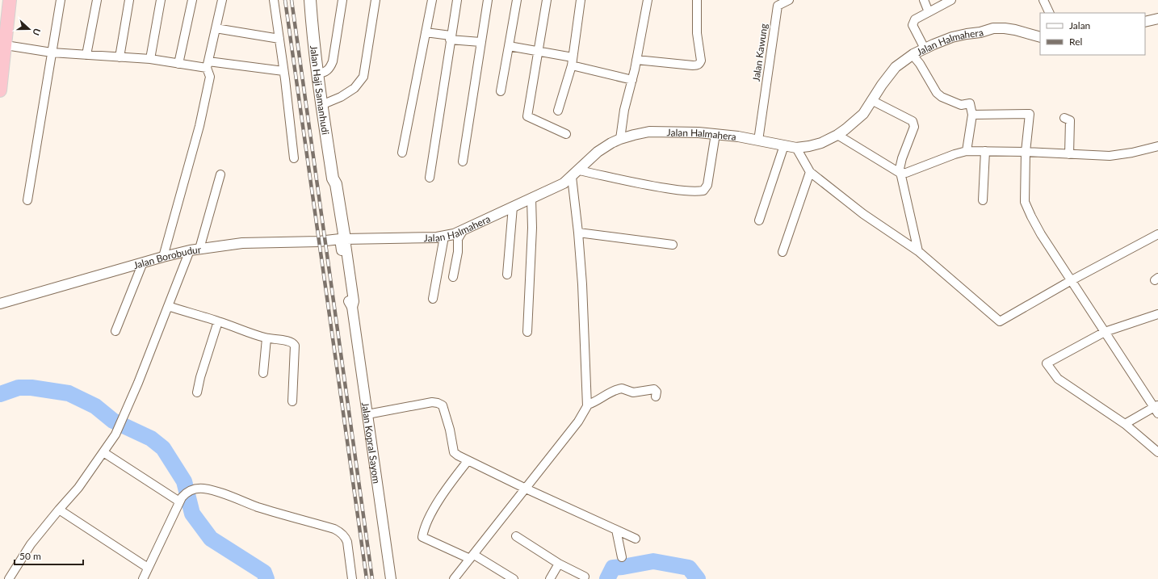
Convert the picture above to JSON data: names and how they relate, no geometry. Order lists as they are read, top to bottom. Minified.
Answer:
{"streets":{"main road":["Jalan Haji Samanhudi"],"street":["Jalan Halmahera","Jalan Kawung","Jalan Borobudur","Jalan Kopral Sayom"]},"crossings":[["Jalan Halmahera","Jalan Kawung"],["Jalan Halmahera","Jalan Haji Samanhudi"],["Jalan Halmahera","Jalan Borobudur"],["Jalan Halmahera","Jalan Kopral Sayom"],["Jalan Haji Samanhudi","Jalan Borobudur"],["Jalan Haji Samanhudi","Jalan Kopral Sayom"],["Jalan Borobudur","Jalan Kopral Sayom"]],"legend":["Jalan","Rel"],"scale_bar":"50 m","north":"right"}
